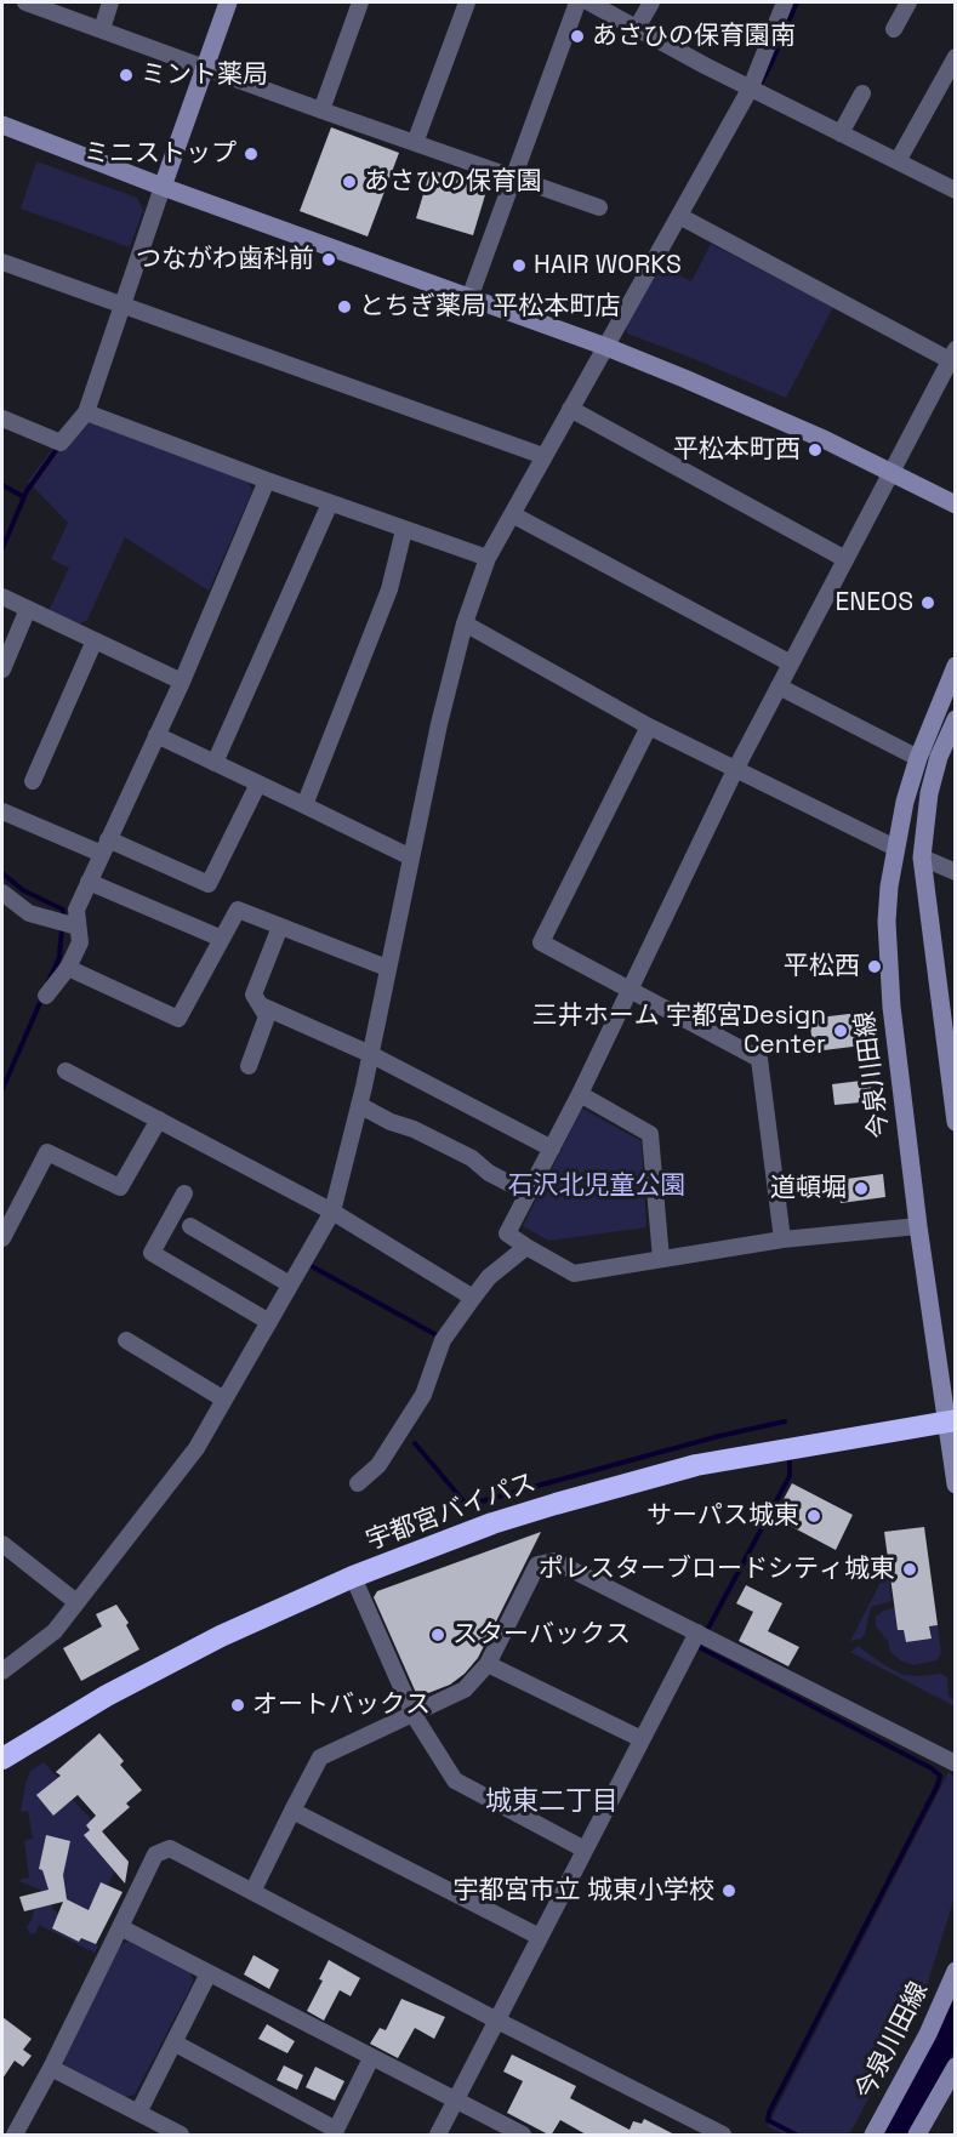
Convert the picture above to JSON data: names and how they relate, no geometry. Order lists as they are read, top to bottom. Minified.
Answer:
{"streets":{"highway":["宇都宮バイパス"],"street":["今泉川田線"]},"crossings":[["今泉川田線","宇都宮バイパス"]],"districts":["城東二丁目"],"parks":["石沢北児童公園"],"places":["あさひの保育園南","ミント薬局","ミニストップ","あさひの保育園","つながわ歯科前","HAIR WORKS","とちぎ薬局 平松本町店","平松本町西","ENEOS","平松西","三井ホーム 宇都宮Design Center","道頓堀","サーパス城東","ポレスターブロードシティ城東","スターバックス","オートバックス","宇都宮市立 城東小学校"]}
